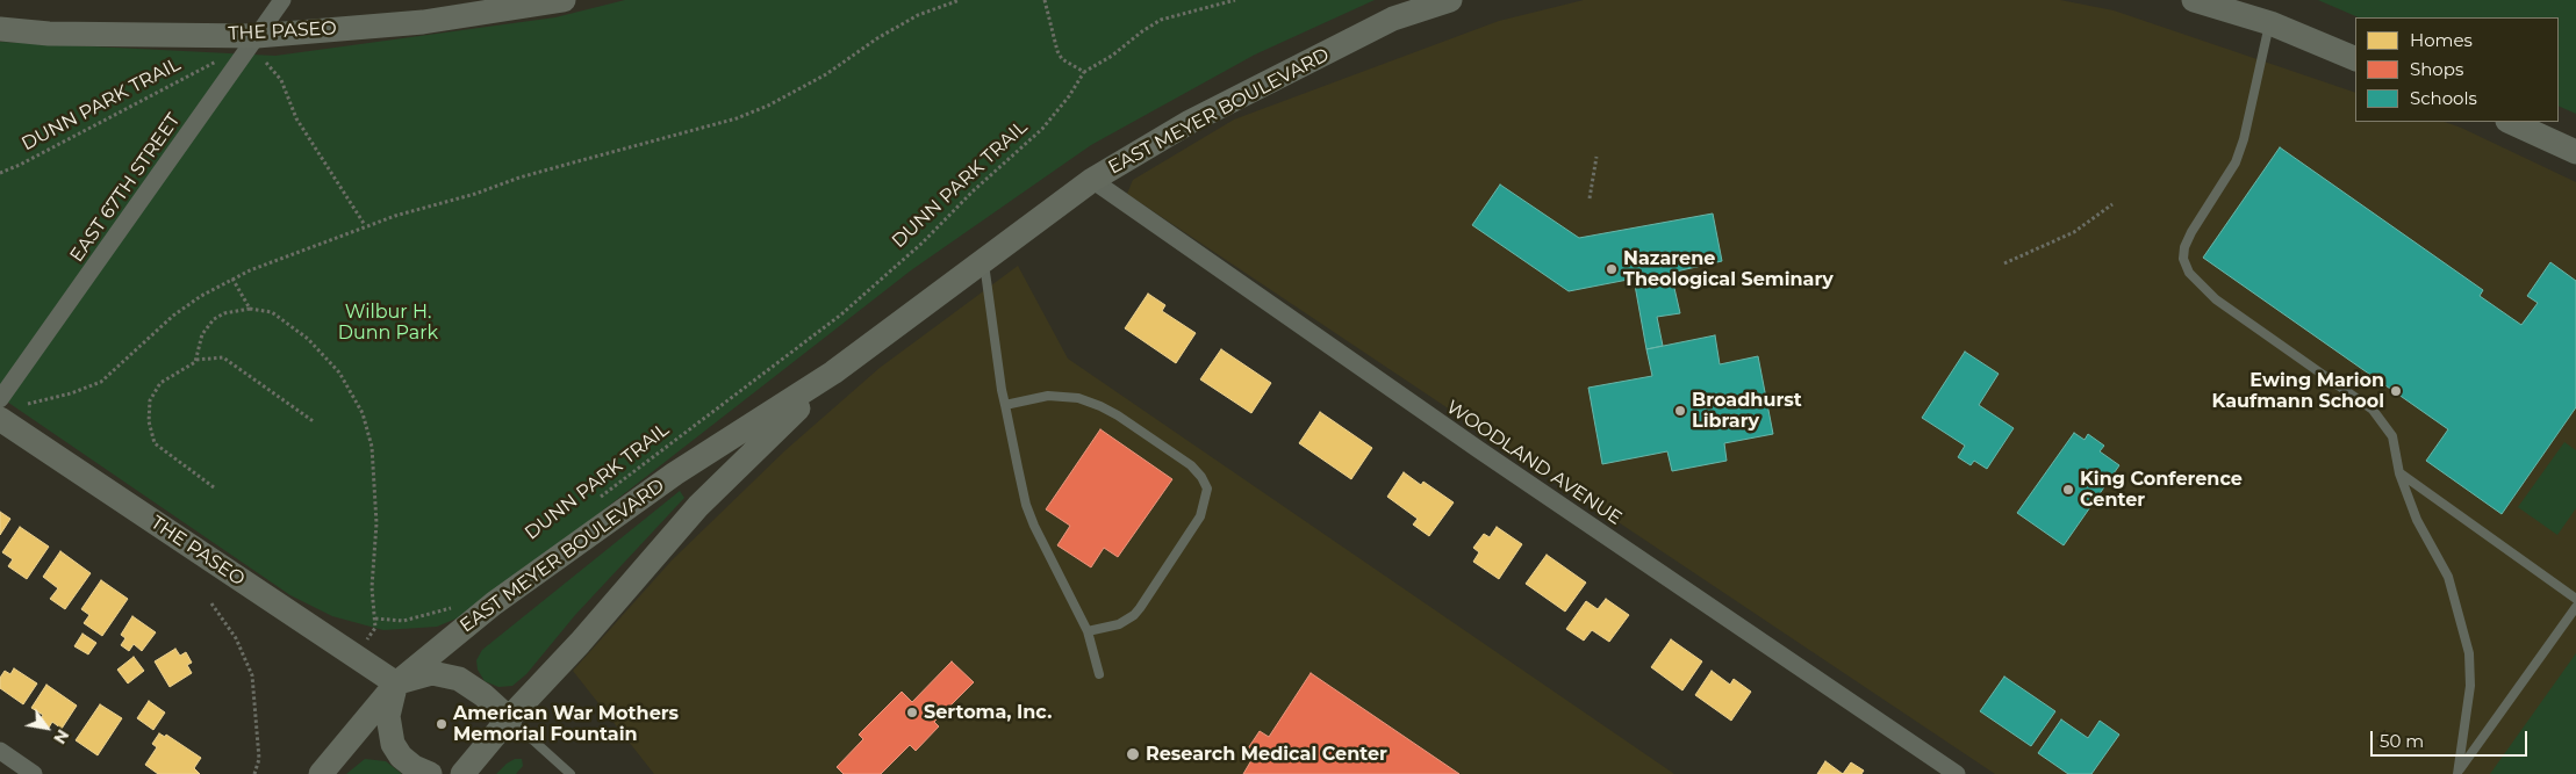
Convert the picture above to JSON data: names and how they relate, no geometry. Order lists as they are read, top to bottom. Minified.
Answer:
{"streets":{"main road":["THE PASEO","EAST MEYER BOULEVARD"],"street":["EAST 67TH STREET","WOODLAND AVENUE"],"path":["DUNN PARK TRAIL"]},"crossings":[["THE PASEO","EAST MEYER BOULEVARD"],["THE PASEO","EAST 67TH STREET"],["EAST MEYER BOULEVARD","WOODLAND AVENUE"]],"parks":["Wilbur H. Dunn Park"],"places":["Nazarene Theological Seminary","Ewing Marion Kaufmann School","Broadhurst Library","King Conference Center","Sertoma, Inc.","American War Mothers Memorial Fountain","Research Medical Center"],"legend":["Homes","Shops","Schools"],"scale_bar":"50 m","north":"bottom right"}
